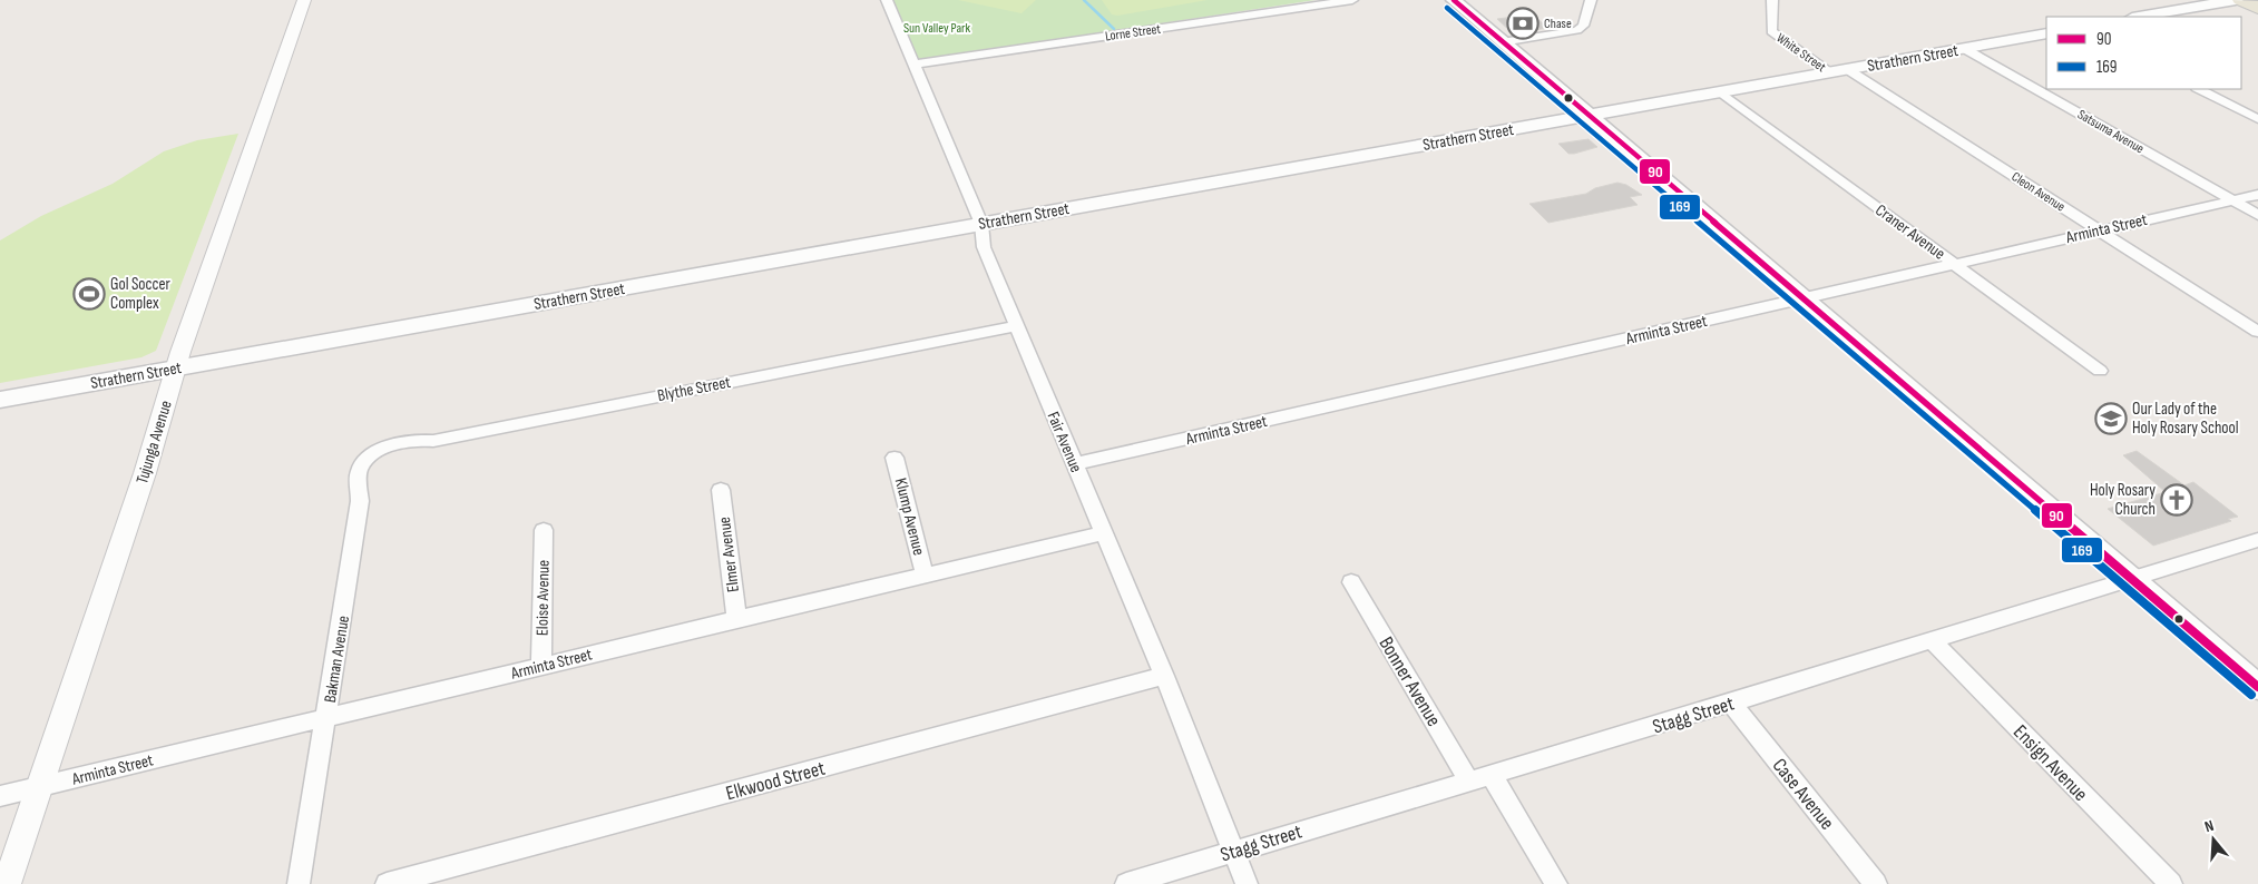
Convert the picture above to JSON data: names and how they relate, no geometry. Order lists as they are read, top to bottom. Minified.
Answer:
{"streets":{"main road":["Strathern Street"],"street":["Lorne Street","White Street","Satsuma Avenue","Cleon Avenue","Arminta Street","Craner Avenue","Blythe Street","Tujunga Avenue","Fair Avenue","Klump Avenue","Elmer Avenue","Eloise Avenue","Bakman Avenue","Bonner Avenue","Stagg Street","Ensign Avenue","Elkwood Street","Case Avenue"]},"crossings":[["Lorne Street","Fair Avenue"],["White Street","Strathern Street"],["Strathern Street","Satsuma Avenue"],["Strathern Street","Cleon Avenue"],["Strathern Street","Craner Avenue"],["Strathern Street","Tujunga Avenue"],["Strathern Street","Fair Avenue"],["Satsuma Avenue","Arminta Street"],["Cleon Avenue","Arminta Street"],["Arminta Street","Craner Avenue"],["Arminta Street","Tujunga Avenue"],["Arminta Street","Fair Avenue"],["Arminta Street","Klump Avenue"],["Arminta Street","Elmer Avenue"],["Arminta Street","Eloise Avenue"],["Arminta Street","Bakman Avenue"],["Blythe Street","Fair Avenue"],["Blythe Street","Bakman Avenue"],["Fair Avenue","Stagg Street"],["Fair Avenue","Elkwood Street"],["Bonner Avenue","Stagg Street"],["Stagg Street","Ensign Avenue"],["Stagg Street","Case Avenue"]],"parks":["Sun Valley Park"],"places":{"bank":["Chase"],"sports":["Gol Soccer Complex"],"school or university":["Our Lady of the Holy Rosary School"],"church":["Holy Rosary Church"]},"lines":["transit line 90","transit line 169"],"legend":["90","169"],"north":"top"}
